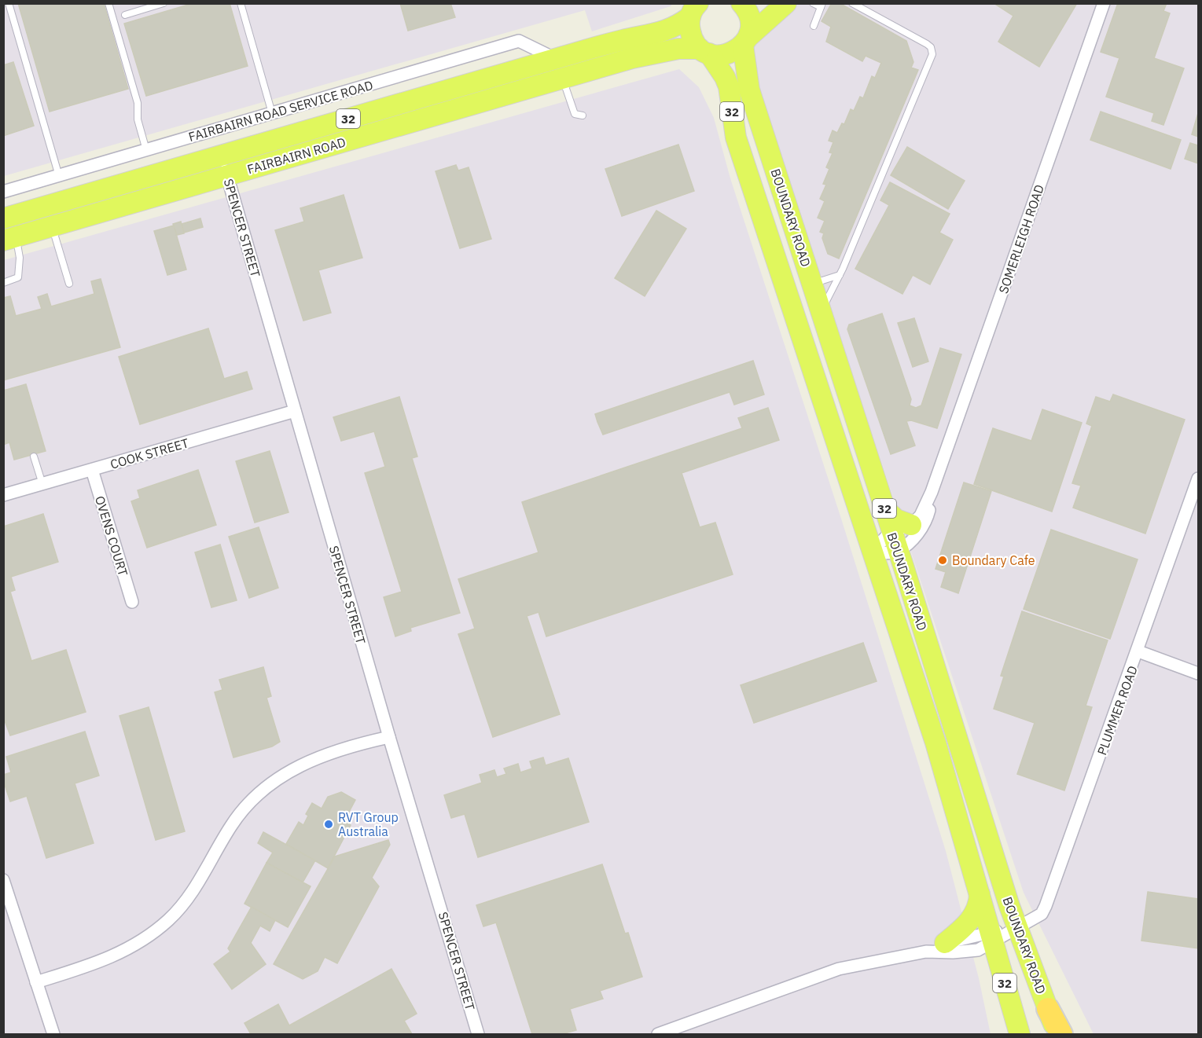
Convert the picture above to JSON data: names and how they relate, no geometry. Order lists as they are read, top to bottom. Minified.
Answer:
{"streets":{"main road":["32","FAIRBAIRN ROAD","BOUNDARY ROAD"],"street":["FAIRBAIRN ROAD SERVICE ROAD","SPENCER STREET","SOMERLEIGH ROAD","COOK STREET","OVENS COURT","PLUMMER ROAD"]},"crossings":[["FAIRBAIRN ROAD SERVICE ROAD","FAIRBAIRN ROAD"],["32","FAIRBAIRN ROAD"],["32","BOUNDARY ROAD"],["FAIRBAIRN ROAD","BOUNDARY ROAD"],["FAIRBAIRN ROAD","SPENCER STREET"],["BOUNDARY ROAD","SOMERLEIGH ROAD"],["BOUNDARY ROAD","PLUMMER ROAD"],["SPENCER STREET","COOK STREET"],["COOK STREET","OVENS COURT"]],"places":["Boundary Cafe","RVT Group Australia"]}
